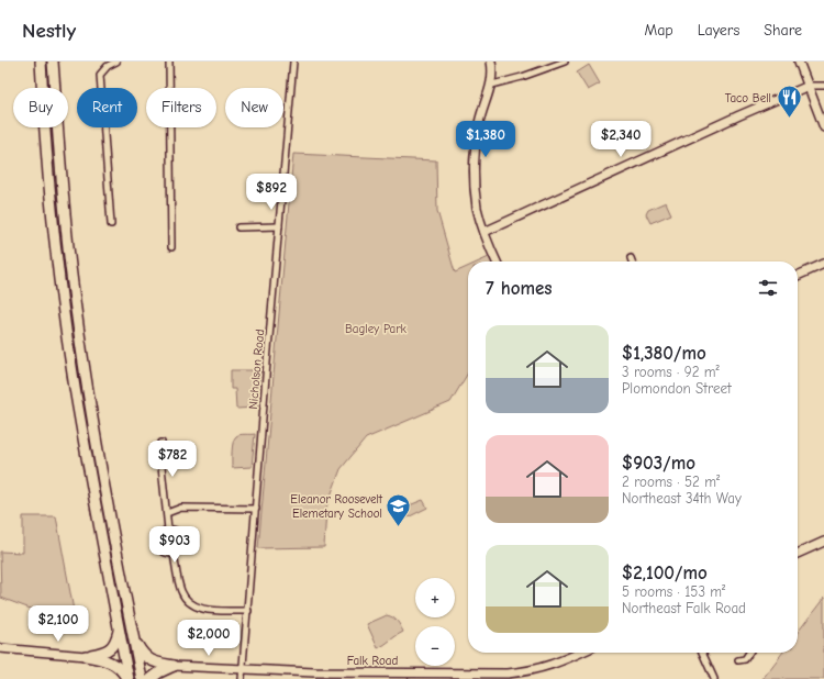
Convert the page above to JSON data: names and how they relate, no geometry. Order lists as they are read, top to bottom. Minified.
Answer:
{"streets":{"street":["Nicholson Road","Falk Road"]},"crossings":[["Nicholson Road","Falk Road"]],"parks":["Bagley Park"],"places":{"restaurant":["Taco Bell"],"school or university":["Eleanor Roosevelt Elemetary School"]},"page":{"header":"Nestly","nav":["Map","Layers","Share"],"chip":["Buy","Rent","Filters","New"],"price":["$1,380","$2,340","$892","$782","$903","$2,100","$2,000"],"heading":"7 homes","list":[{"name":"$1,380/mo","note":"3 rooms · 92 m² · Plomondon Street"},{"name":"$903/mo","note":"2 rooms · 52 m² · Northeast 34th Way"},{"name":"$2,100/mo","note":"5 rooms · 153 m² · Northeast Falk Road"}],"map_buttons":["+","−"]}}
